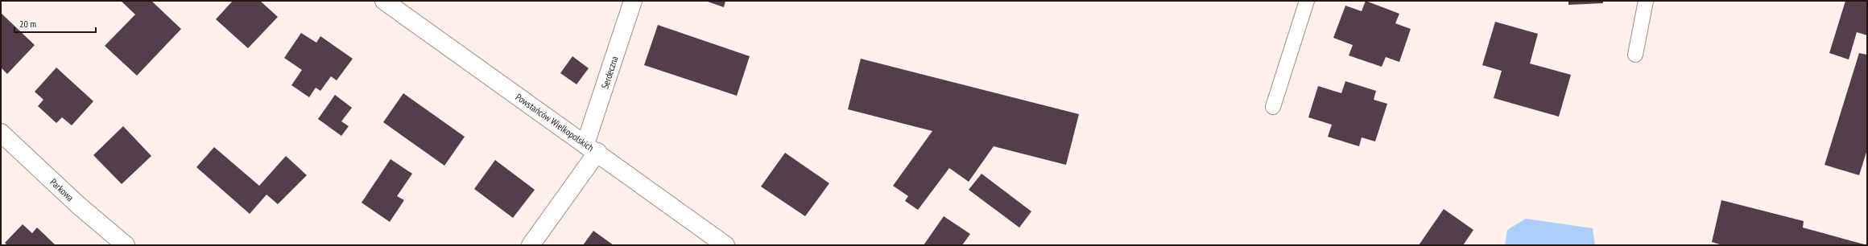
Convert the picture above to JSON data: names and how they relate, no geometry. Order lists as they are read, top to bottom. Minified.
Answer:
{"streets":{"street":["Serdeczna","Powstańców Wielkopolskich","Parkowa"]},"crossings":[["Serdeczna","Powstańców Wielkopolskich"]],"scale_bar":"20 m"}
